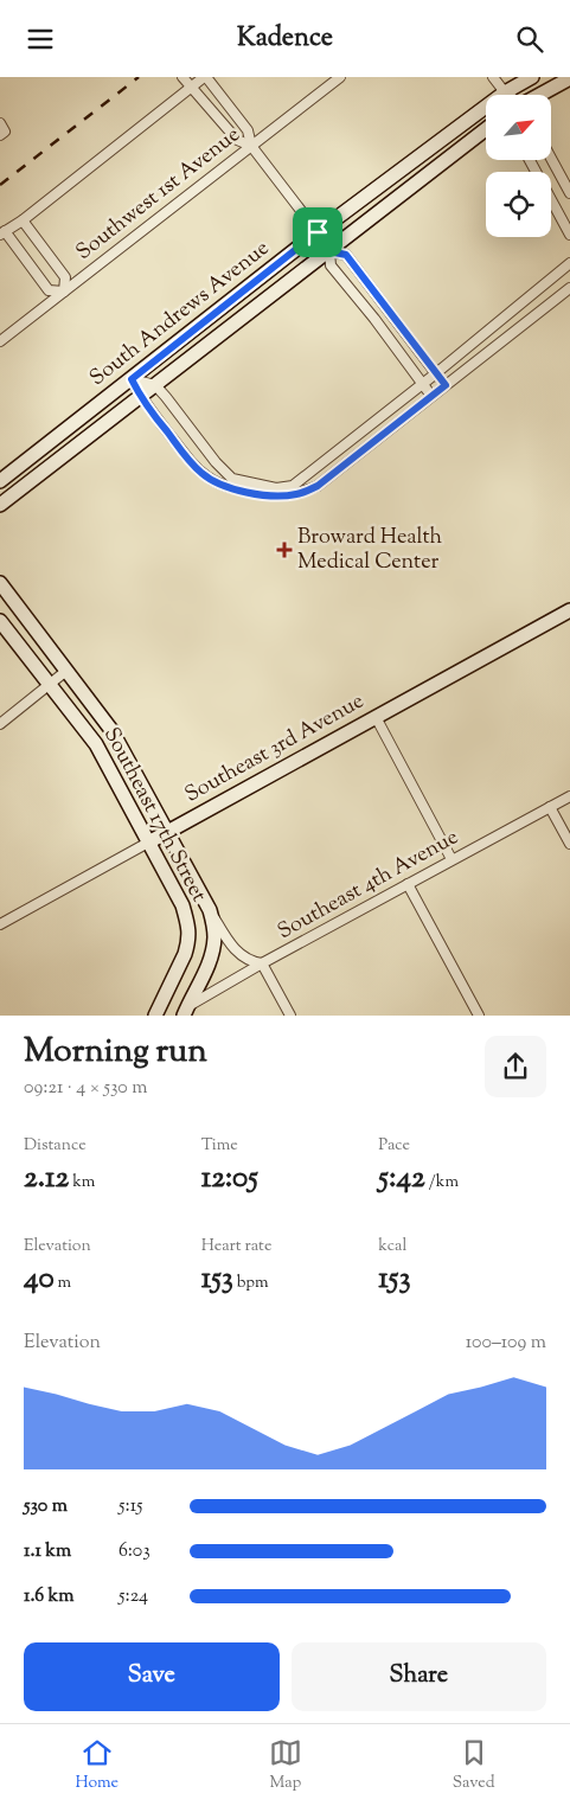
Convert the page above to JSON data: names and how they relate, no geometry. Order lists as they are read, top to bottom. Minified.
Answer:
{"streets":{"main road":["South Andrews Avenue","Southeast 3rd Avenue","Southeast 17th Street"],"street":["Southwest 1st Avenue","Southeast 4th Avenue"]},"crossings":[["Southeast 3rd Avenue","Southeast 17th Street"],["Southeast 17th Street","Southeast 4th Avenue"]],"places":{"health":["Broward Health Medical Center"]},"north":"top right","page":{"header":"Kadence","heading":["Morning run","09:21 · 4 × 530 m"],"stats":[["Distance","2.12 km"],["Time","12:05"],["Pace","5:42 /km"],["Elevation","40 m"],["Heart rate","153 bpm"],["kcal","153"]],"chart":["Elevation","100–109 m"],"list":[{"name":"530 m","note":"5:15"},{"name":"1.1 km","note":"6:03"},{"name":"1.6 km","note":"5:24"}],"buttons":["Save","Share"],"tabs":["Home","Map","Saved"]}}
